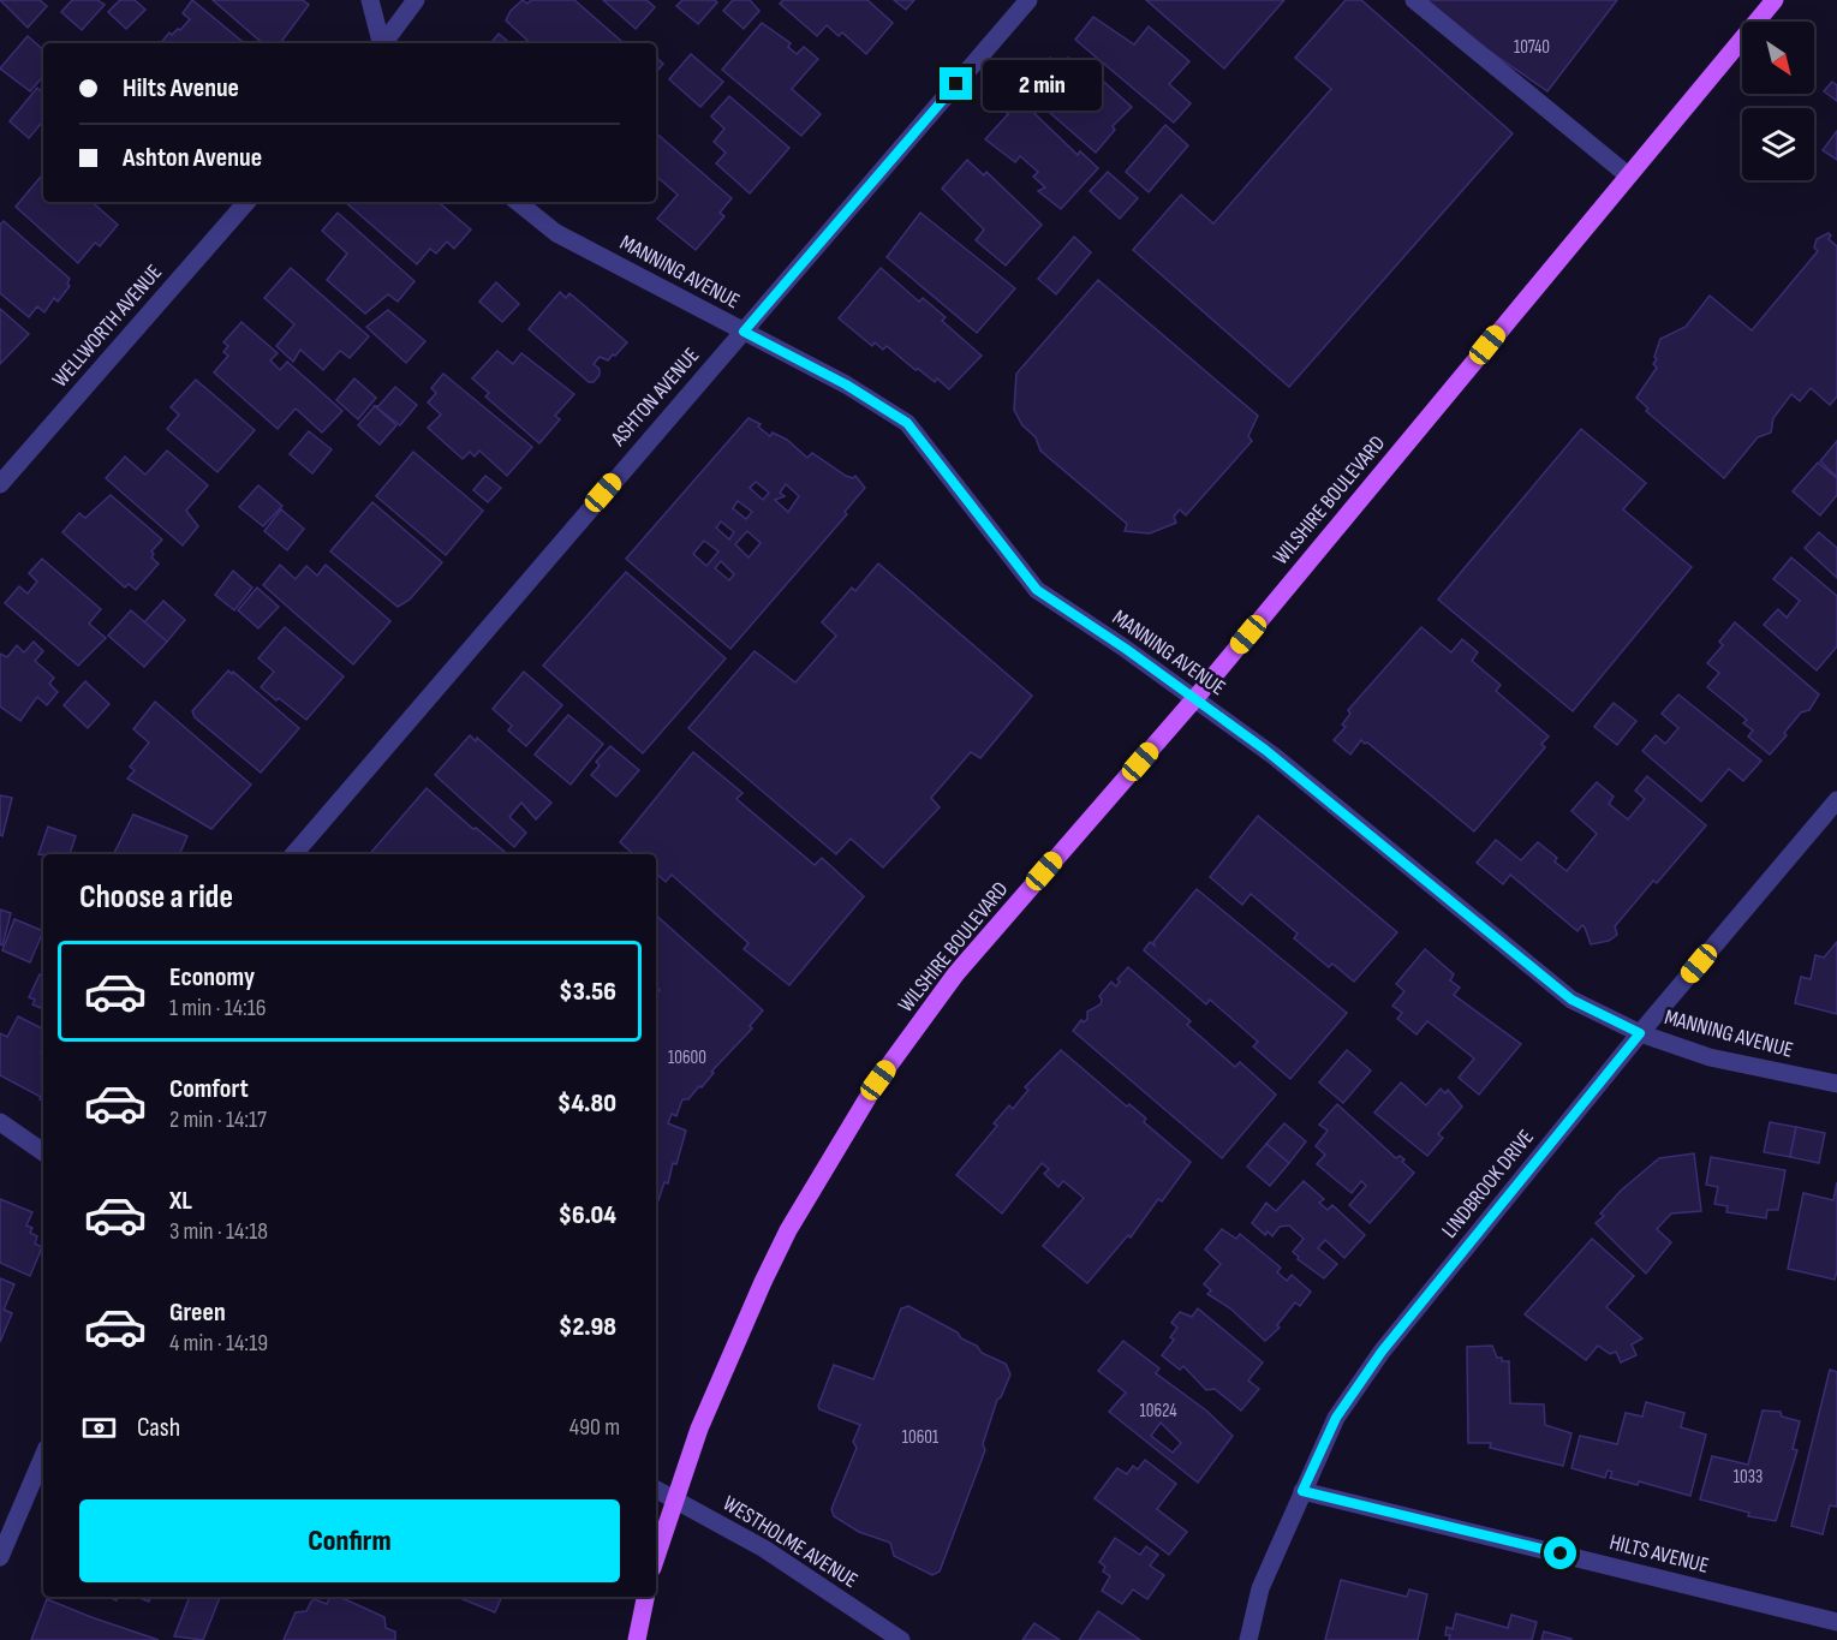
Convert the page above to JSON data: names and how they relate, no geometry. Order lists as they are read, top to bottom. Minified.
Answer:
{"streets":{"main road":["WILSHIRE BOULEVARD"],"street":["MANNING AVENUE","WELLWORTH AVENUE","ASHTON AVENUE","LINDBROOK DRIVE","WESTHOLME AVENUE","HILTS AVENUE"]},"crossings":[["MANNING AVENUE","ASHTON AVENUE"],["MANNING AVENUE","WILSHIRE BOULEVARD"],["MANNING AVENUE","LINDBROOK DRIVE"],["WILSHIRE BOULEVARD","WESTHOLME AVENUE"],["LINDBROOK DRIVE","HILTS AVENUE"]],"house_numbers":["10740","10600","10624","10601","1033"],"north":"bottom right","page":{"banner":["Hilts Avenue","Ashton Avenue"],"bubble":"2 min","heading":"Choose a ride","list":[{"name":"Economy","note":"1 min · 14:16","value":"$3.56"},{"name":"Comfort","note":"2 min · 14:17","value":"$4.80"},{"name":"XL","note":"3 min · 14:18","value":"$6.04"},{"name":"Green","note":"4 min · 14:19","value":"$2.98"}],"pay":["Cash","490 m"],"buttons":"Confirm"}}
